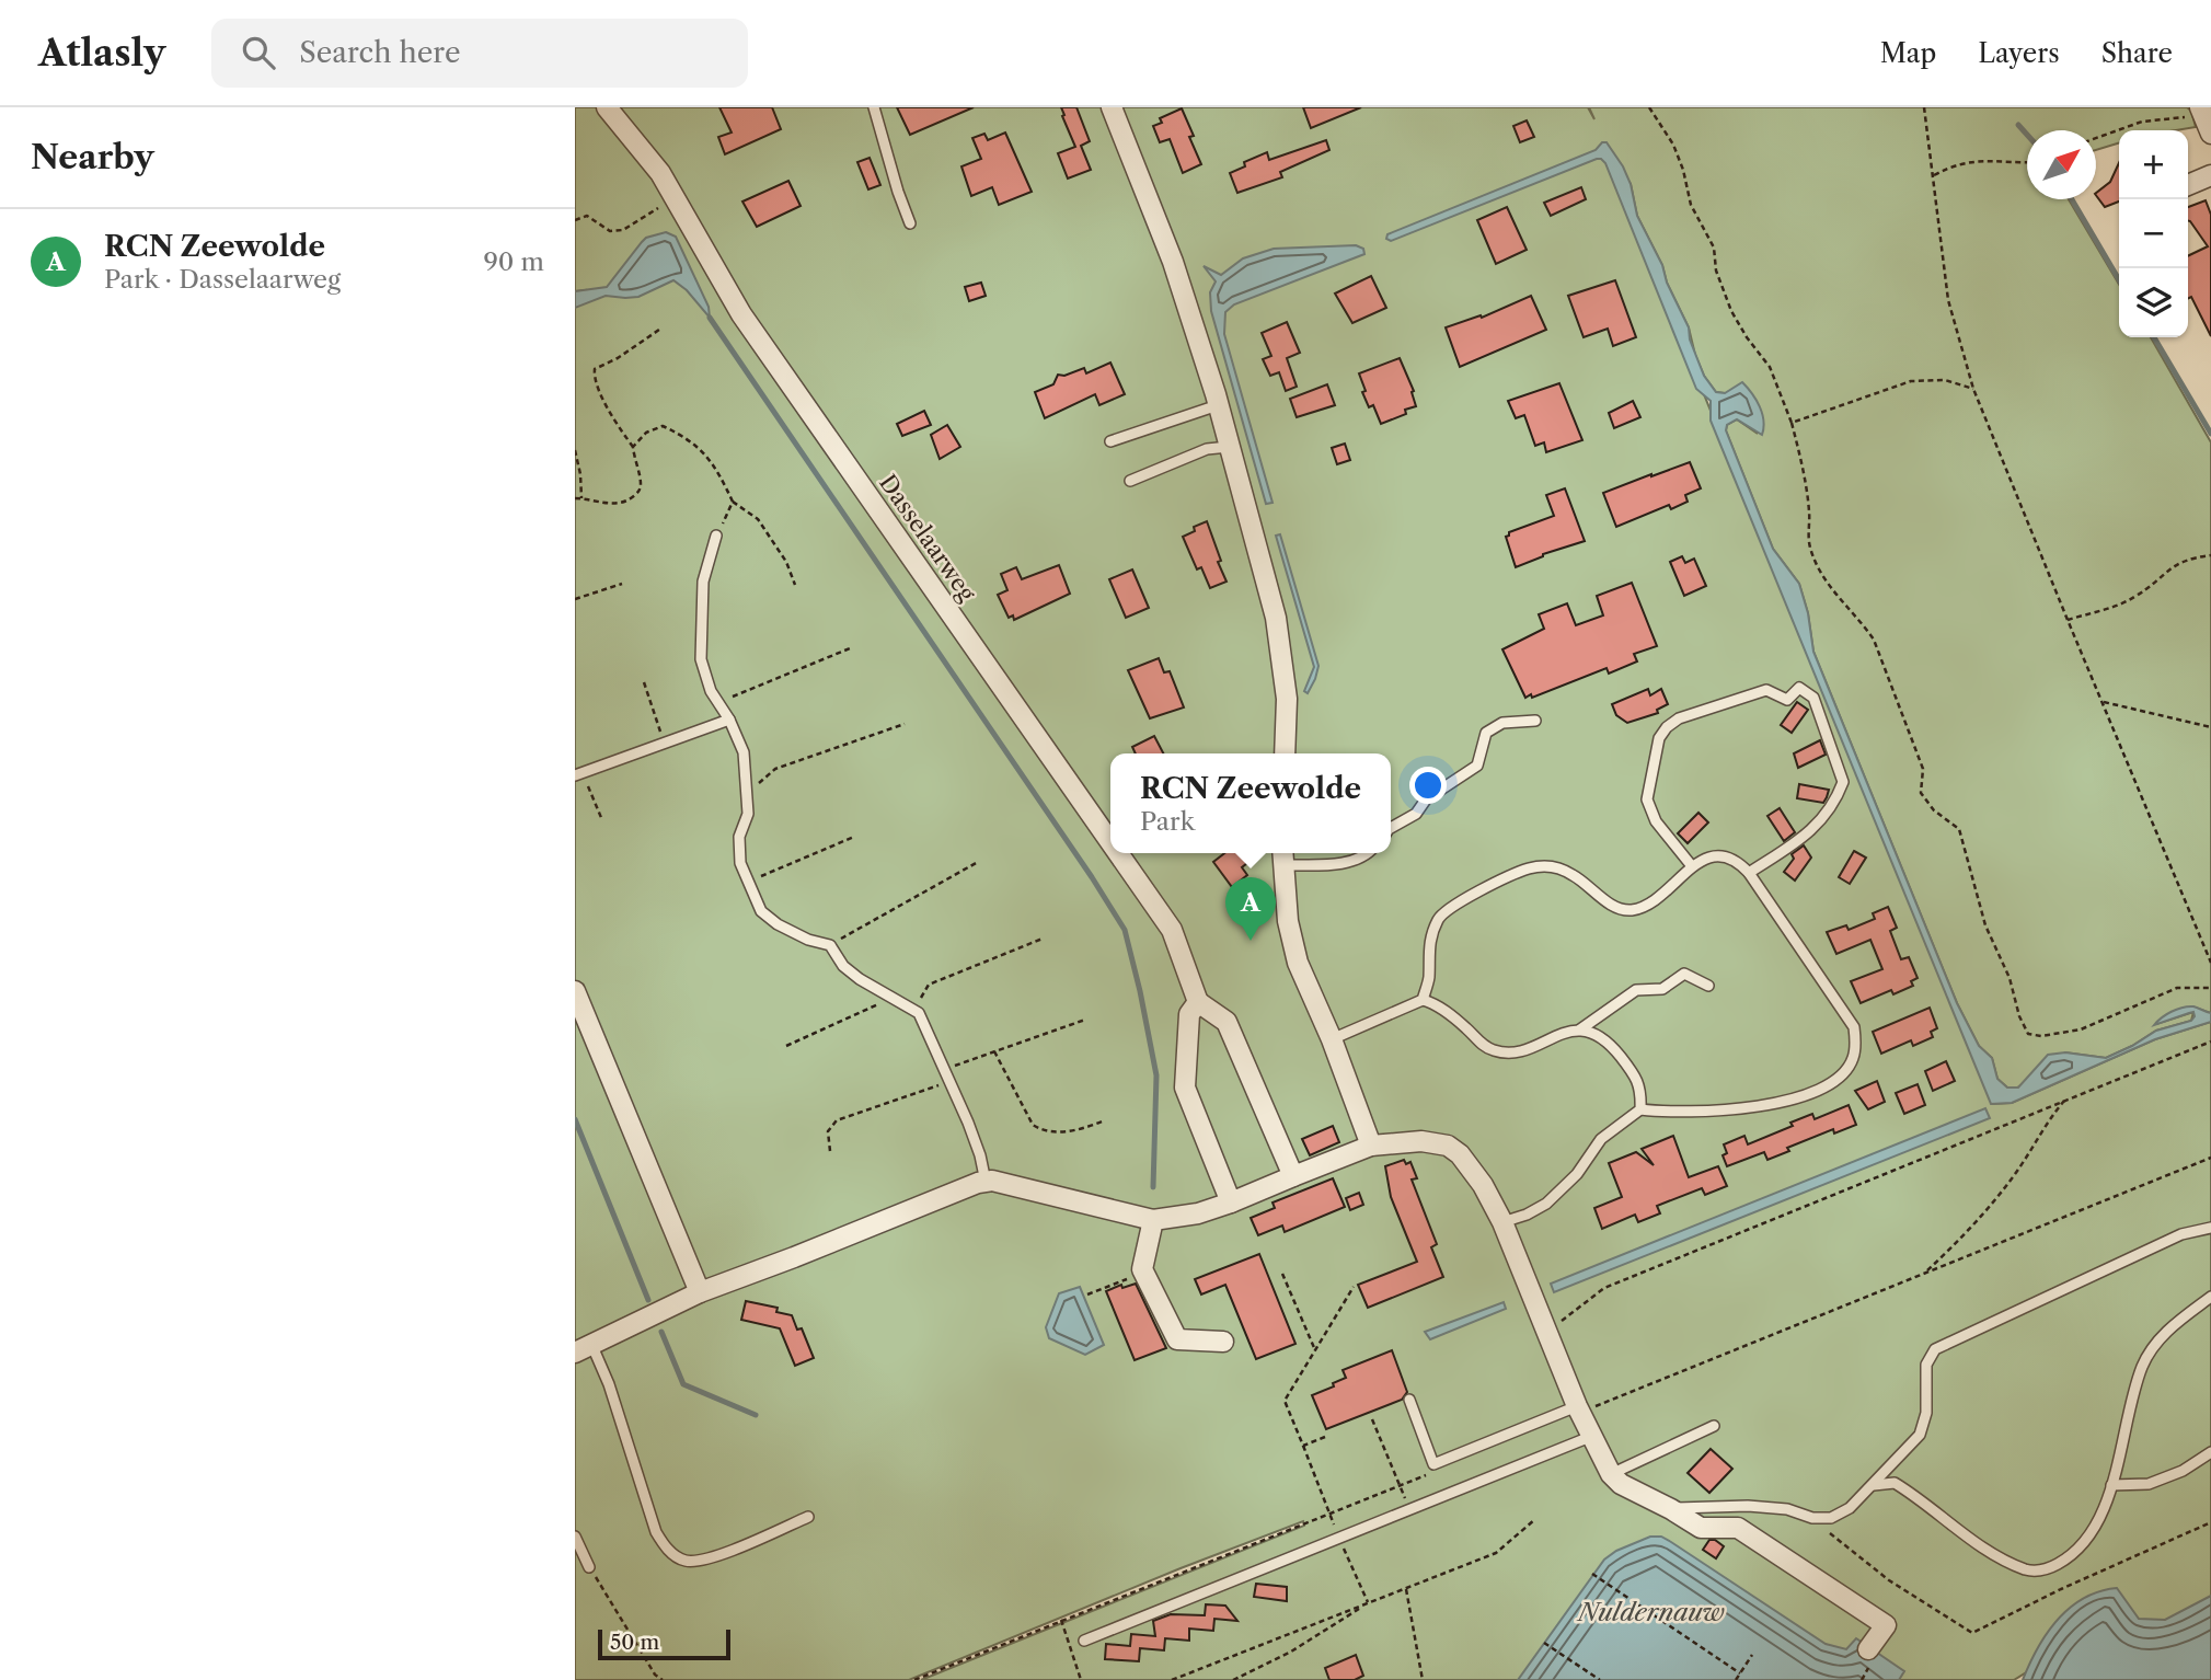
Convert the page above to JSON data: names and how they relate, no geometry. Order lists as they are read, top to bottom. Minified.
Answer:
{"streets":{"street":["Dasselaarweg"]},"water":["Nuldernauw"],"scale_bar":"50 m","north":"top right","page":{"header":"Atlasly","search":"Search here","nav":["Map","Layers","Share"],"heading":"Nearby","map_buttons":["+","−"],"list":[{"mark":"A","name":"RCN Zeewolde","note":"Park · Dasselaarweg","value":"90 m"}],"popup":["RCN Zeewolde","Park"],"pins":"A","scale":"50 m"}}
